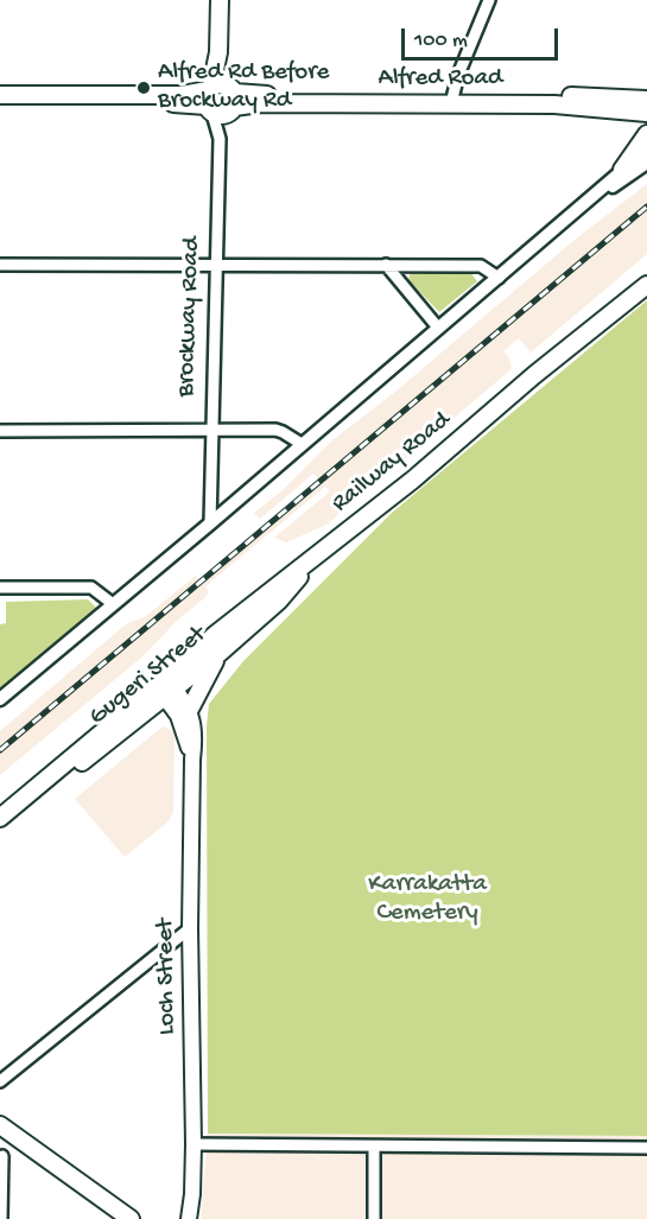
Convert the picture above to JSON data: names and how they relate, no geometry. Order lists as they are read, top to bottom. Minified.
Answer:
{"streets":{"main road":["Alfred Road","Brockway Road","Railway Road","Gugeri Street","Loch Street"]},"crossings":[["Alfred Road","Brockway Road"],["Railway Road","Gugeri Street"],["Railway Road","Loch Street"],["Gugeri Street","Loch Street"]],"parks":["Karrakatta Cemetery"],"places":["Alfred Rd Before Brockway Rd"],"scale_bar":"100 m"}
